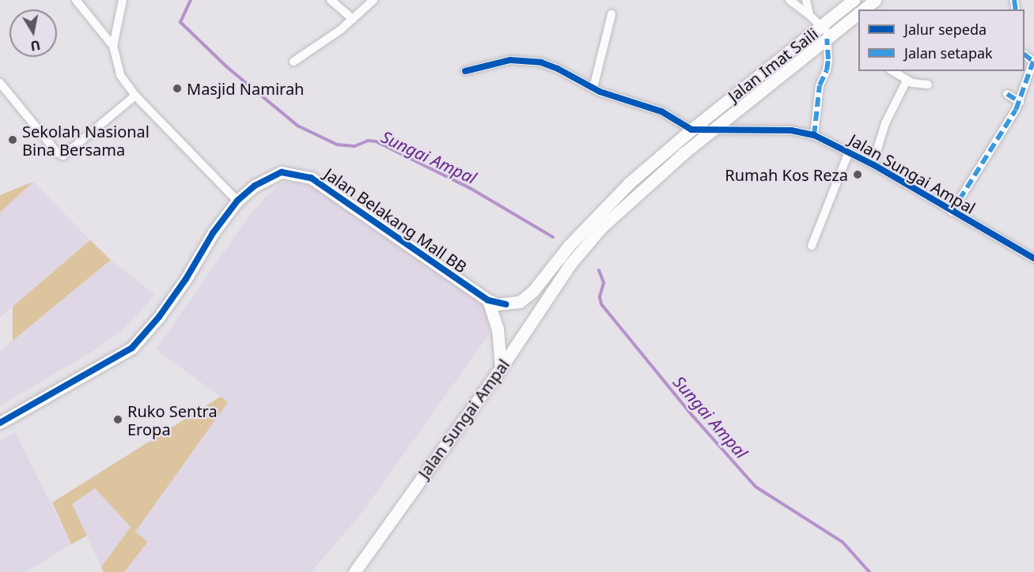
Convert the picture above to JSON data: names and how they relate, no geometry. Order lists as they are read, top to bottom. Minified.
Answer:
{"streets":{"main road":["Jalan Imat Saili","Jalan Sungai Ampal","Jalan Belakang Mall BB"]},"crossings":[["Jalan Imat Saili","Jalan Sungai Ampal"],["Jalan Sungai Ampal","Jalan Belakang Mall BB"]],"water":["Sungai Ampal"],"places":["Masjid Namirah","Sekolah Nasional Bina Bersama","Rumah Kos Reza","Ruko Sentra Eropa"],"legend":["Jalur sepeda","Jalan setapak"],"north":"bottom"}
